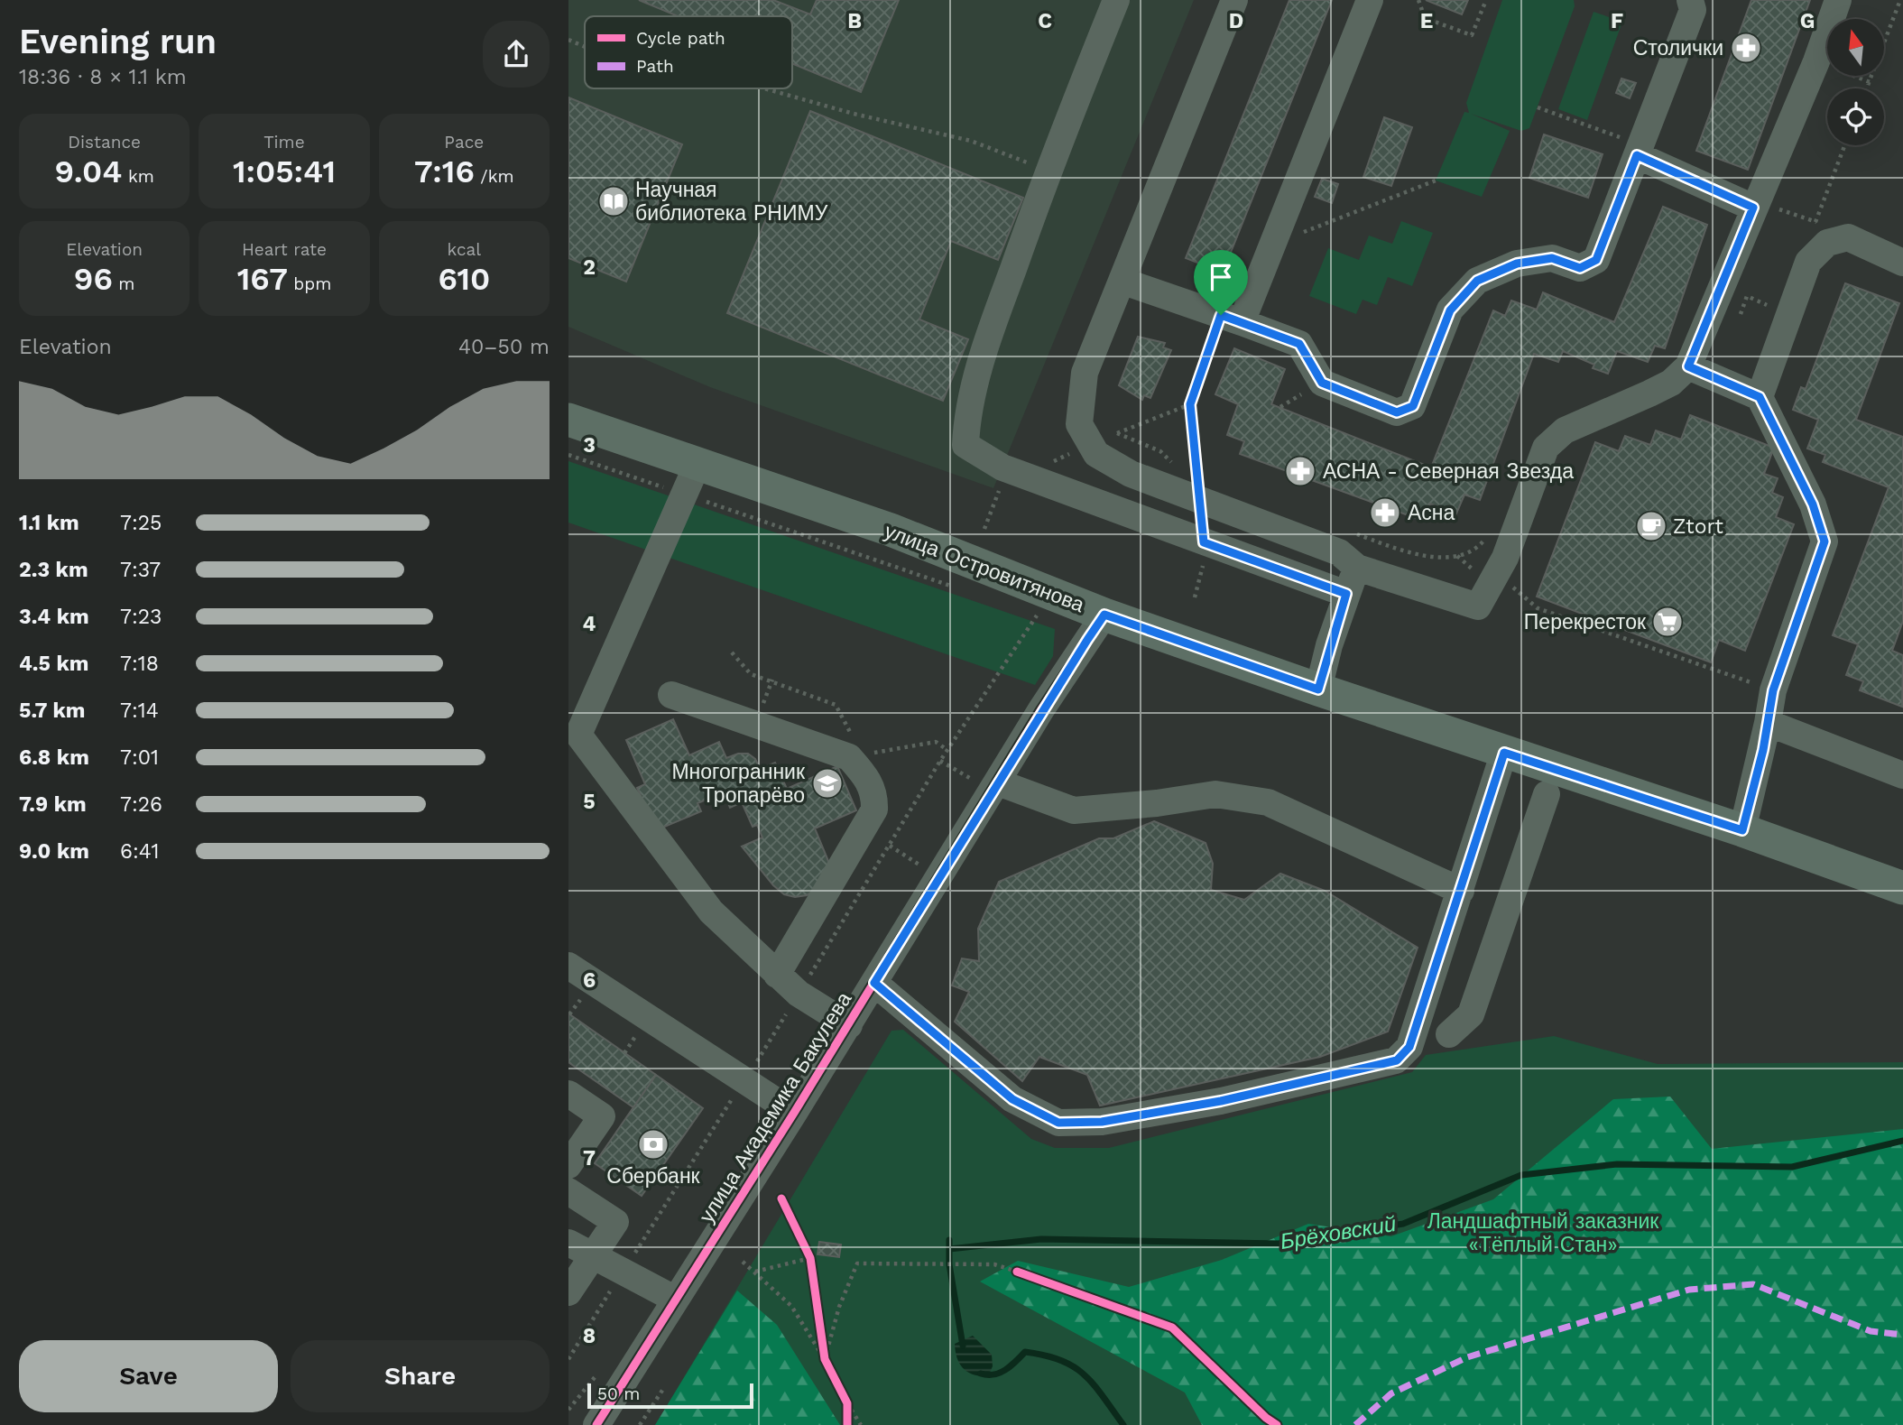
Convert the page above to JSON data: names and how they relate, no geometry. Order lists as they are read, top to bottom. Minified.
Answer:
{"streets":{"main road":["улица Островитянова"],"street":["улица Академика Бакулева"]},"crossings":[["улица Островитянова","улица Академика Бакулева"]],"water":["Брёховский"],"parks":["Ландшафтный заказник «Тёплый Стан»"],"places":{"pharmacy":["Столички","АСНА - Северная Звезда","Асна"],"library":["Научная библиотека РНИМУ"],"cafe":["Ztort"],"supermarket":["Перекресток"],"school or university":["Многогранник Тропарёво"],"bank":["Сбербанк"]},"legend":["Cycle path","Path"],"scale_bar":"50 m","north":"top","page":{"heading":["Evening run","18:36 · 8 × 1.1 km"],"stats":[["Distance","9.04 km"],["Time","1:05:41"],["Pace","7:16 /km"],["Elevation","96 m"],["Heart rate","167 bpm"],["kcal","610"]],"chart":["Elevation","40–50 m"],"list":[{"name":"1.1 km","note":"7:25"},{"name":"2.3 km","note":"7:37"},{"name":"3.4 km","note":"7:23"},{"name":"4.5 km","note":"7:18"},{"name":"5.7 km","note":"7:14"},{"name":"6.8 km","note":"7:01"},{"name":"7.9 km","note":"7:26"},{"name":"9.0 km","note":"6:41"}],"buttons":["Save","Share"],"scale":"50 m"},"grid":{"columns":["B","C","D","E","F","G"],"rows":["2","3","4","5","6","7","8"]}}
